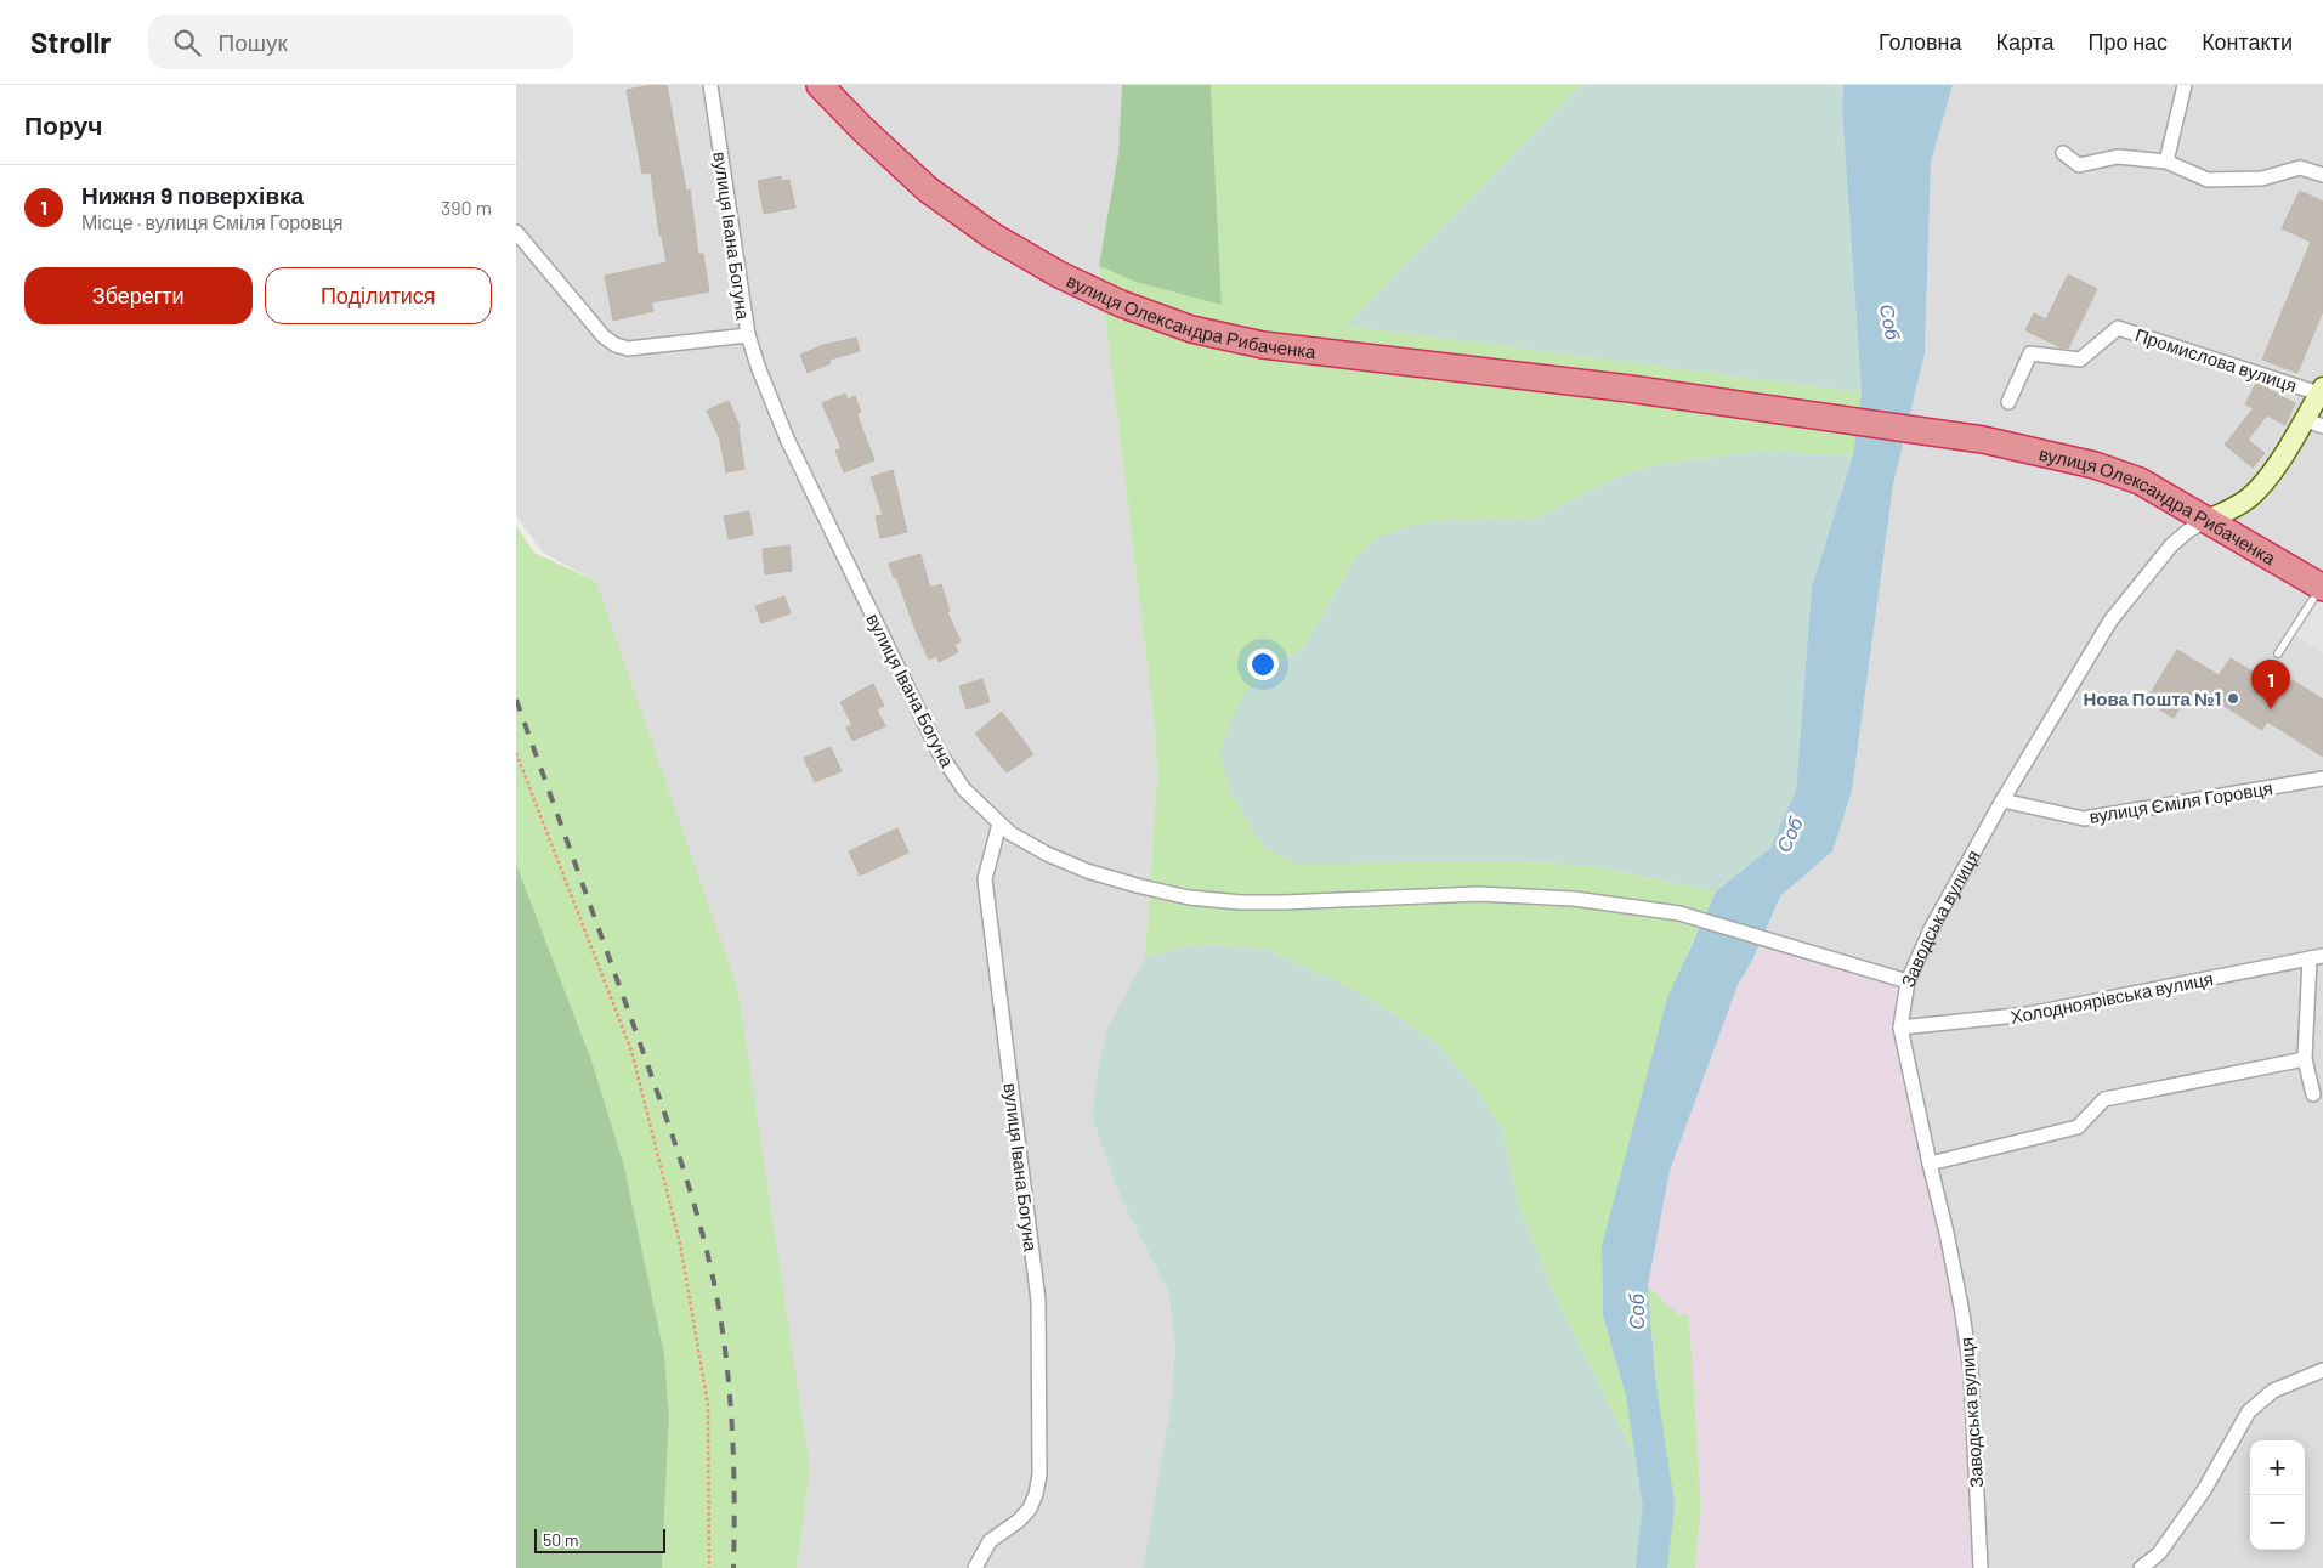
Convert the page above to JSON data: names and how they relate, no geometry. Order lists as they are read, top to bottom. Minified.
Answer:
{"streets":{"highway":["вулиця Олександра Рибаченка"],"street":["вулиця Івана Богуна","Промислова вулиця","вулиця Єміля Горовця","Заводська вулиця","Холодноярівська вулиця"]},"crossings":[["вулиця Олександра Рибаченка","Заводська вулиця"],["Промислова вулиця","Заводська вулиця"],["вулиця Єміля Горовця","Заводська вулиця"],["Заводська вулиця","Холодноярівська вулиця"]],"water":["Соб"],"places":["Нова Пошта №1"],"scale_bar":"50 m","page":{"header":"Strollr","search":"Пошук","nav":["Головна","Карта","Про нас","Контакти"],"heading":"Поруч","list":[{"mark":"1","name":"Нижня 9 поверхівка","note":"Місце · вулиця Єміля Горовця","value":"390 m"}],"buttons":["Зберегти","Поділитися"],"pins":"1","map_buttons":["+","−"],"scale":"50 m"}}
